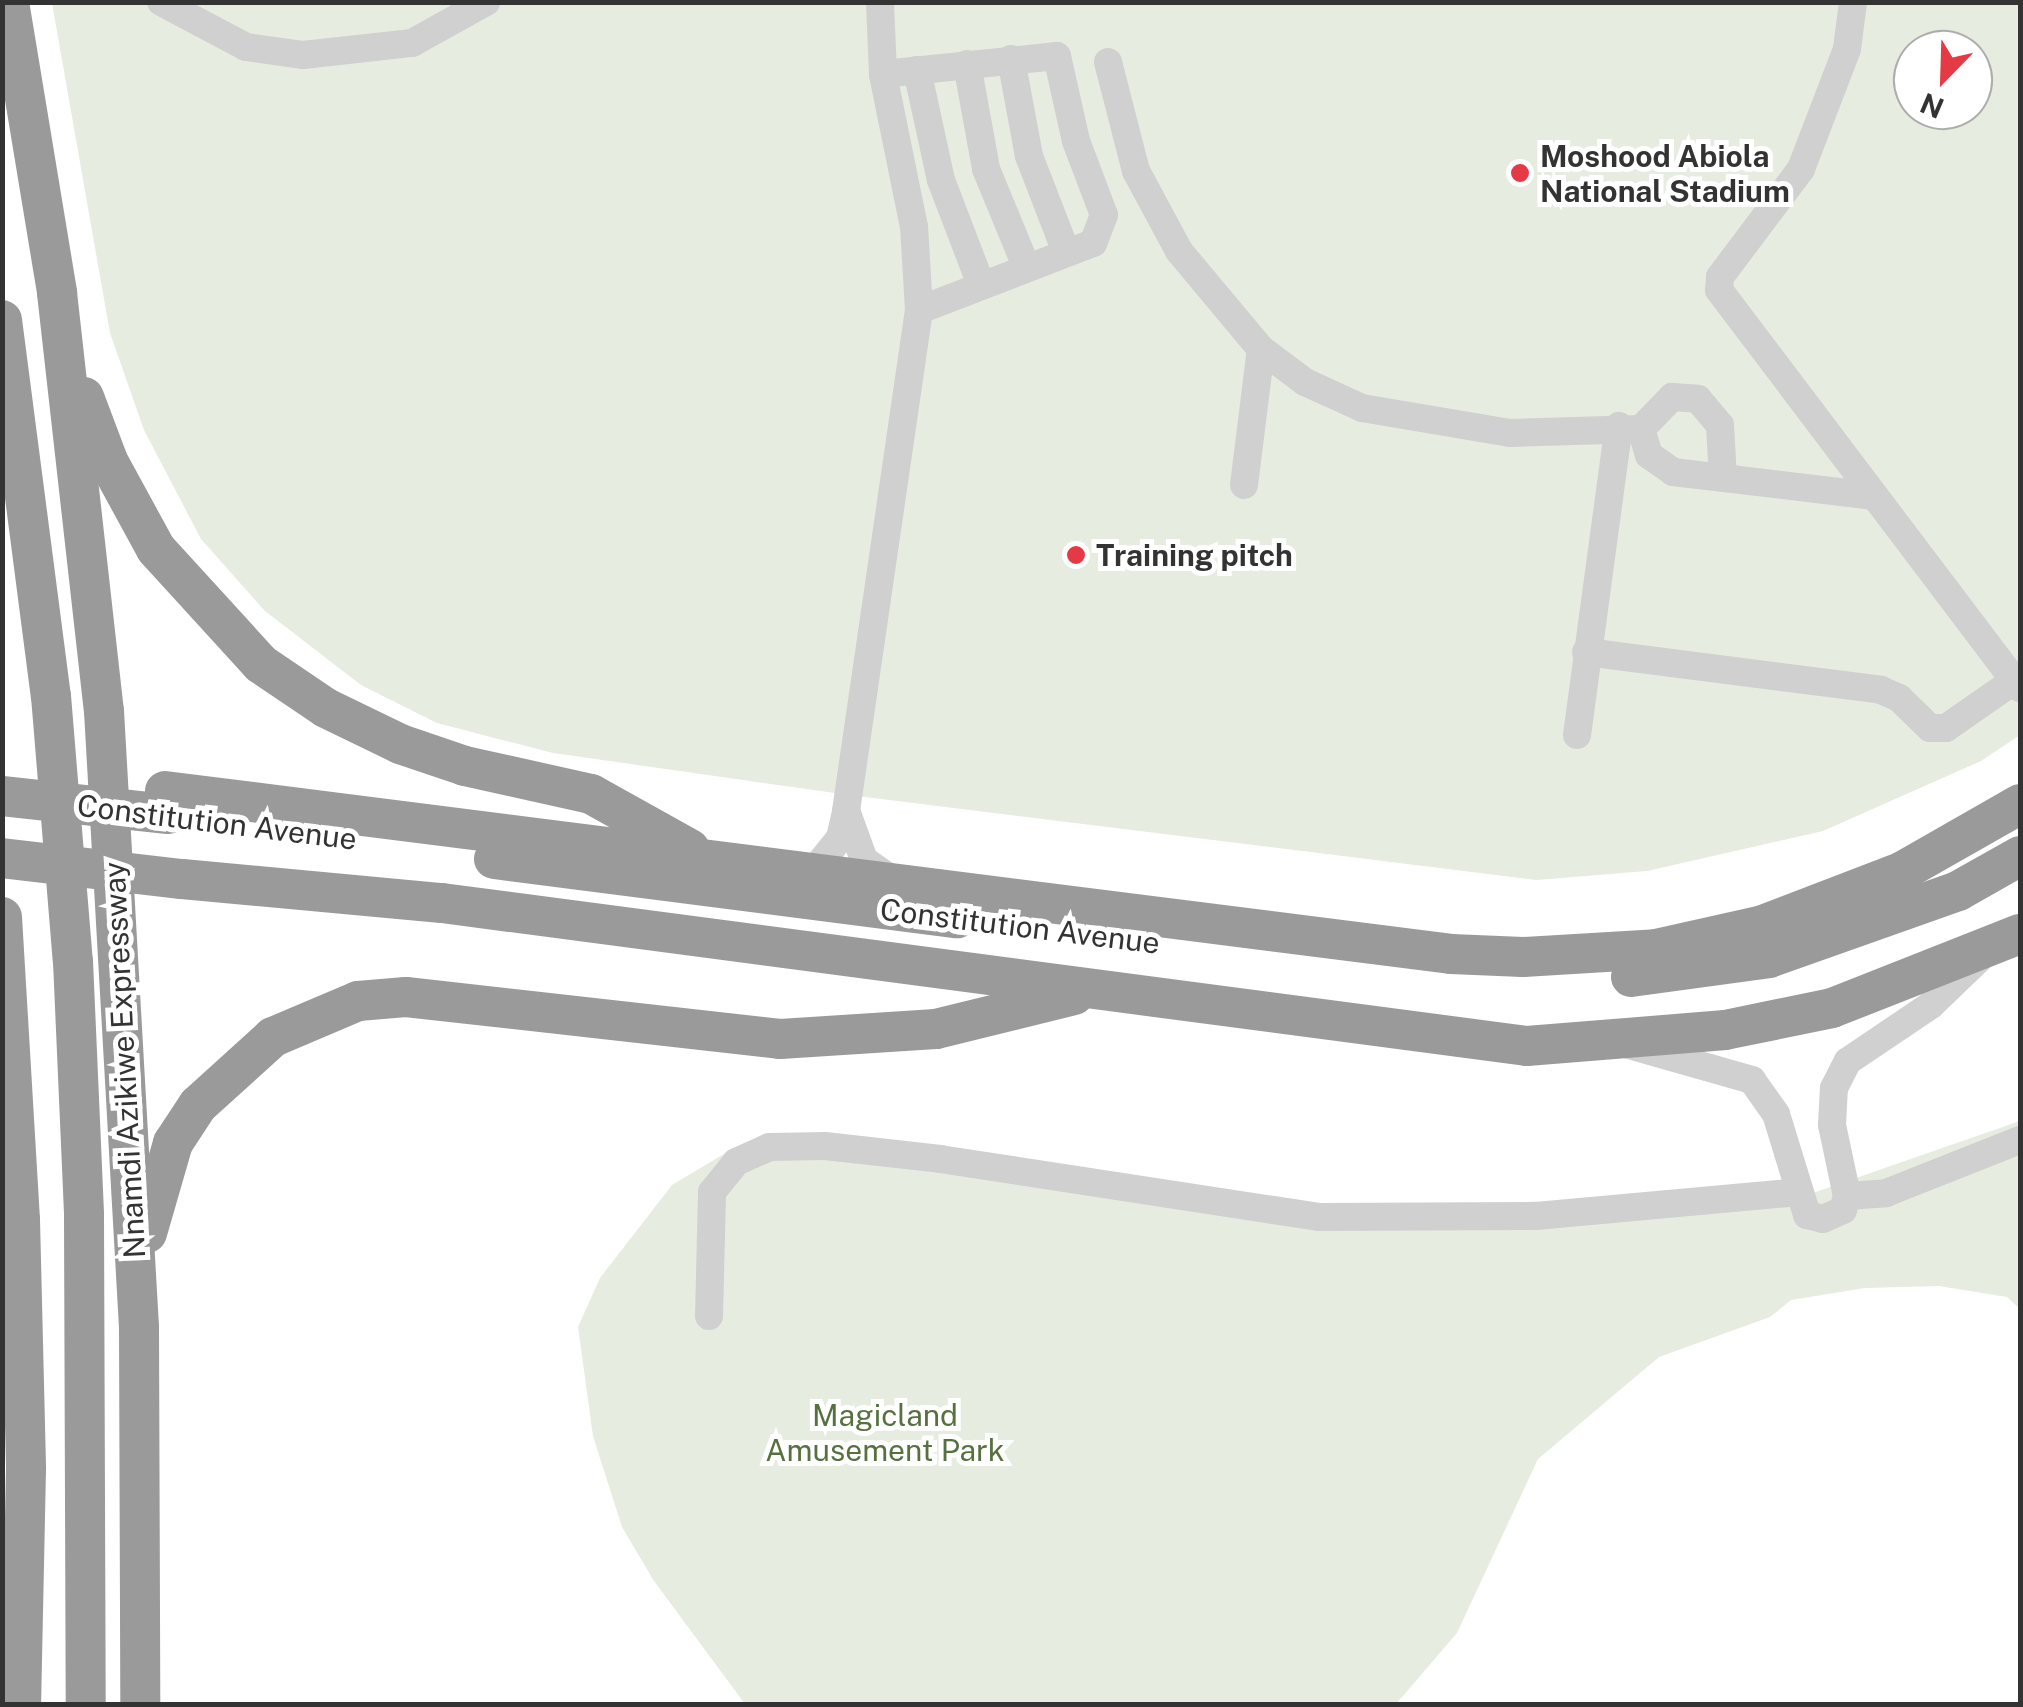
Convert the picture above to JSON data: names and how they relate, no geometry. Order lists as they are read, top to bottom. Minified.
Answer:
{"streets":{"highway":["Constitution Avenue","Nnamdi Azikiwe Expressway"]},"parks":["Magicland Amusement Park"],"places":["Moshood Abiola National Stadium","Training pitch"],"north":"bottom left"}
